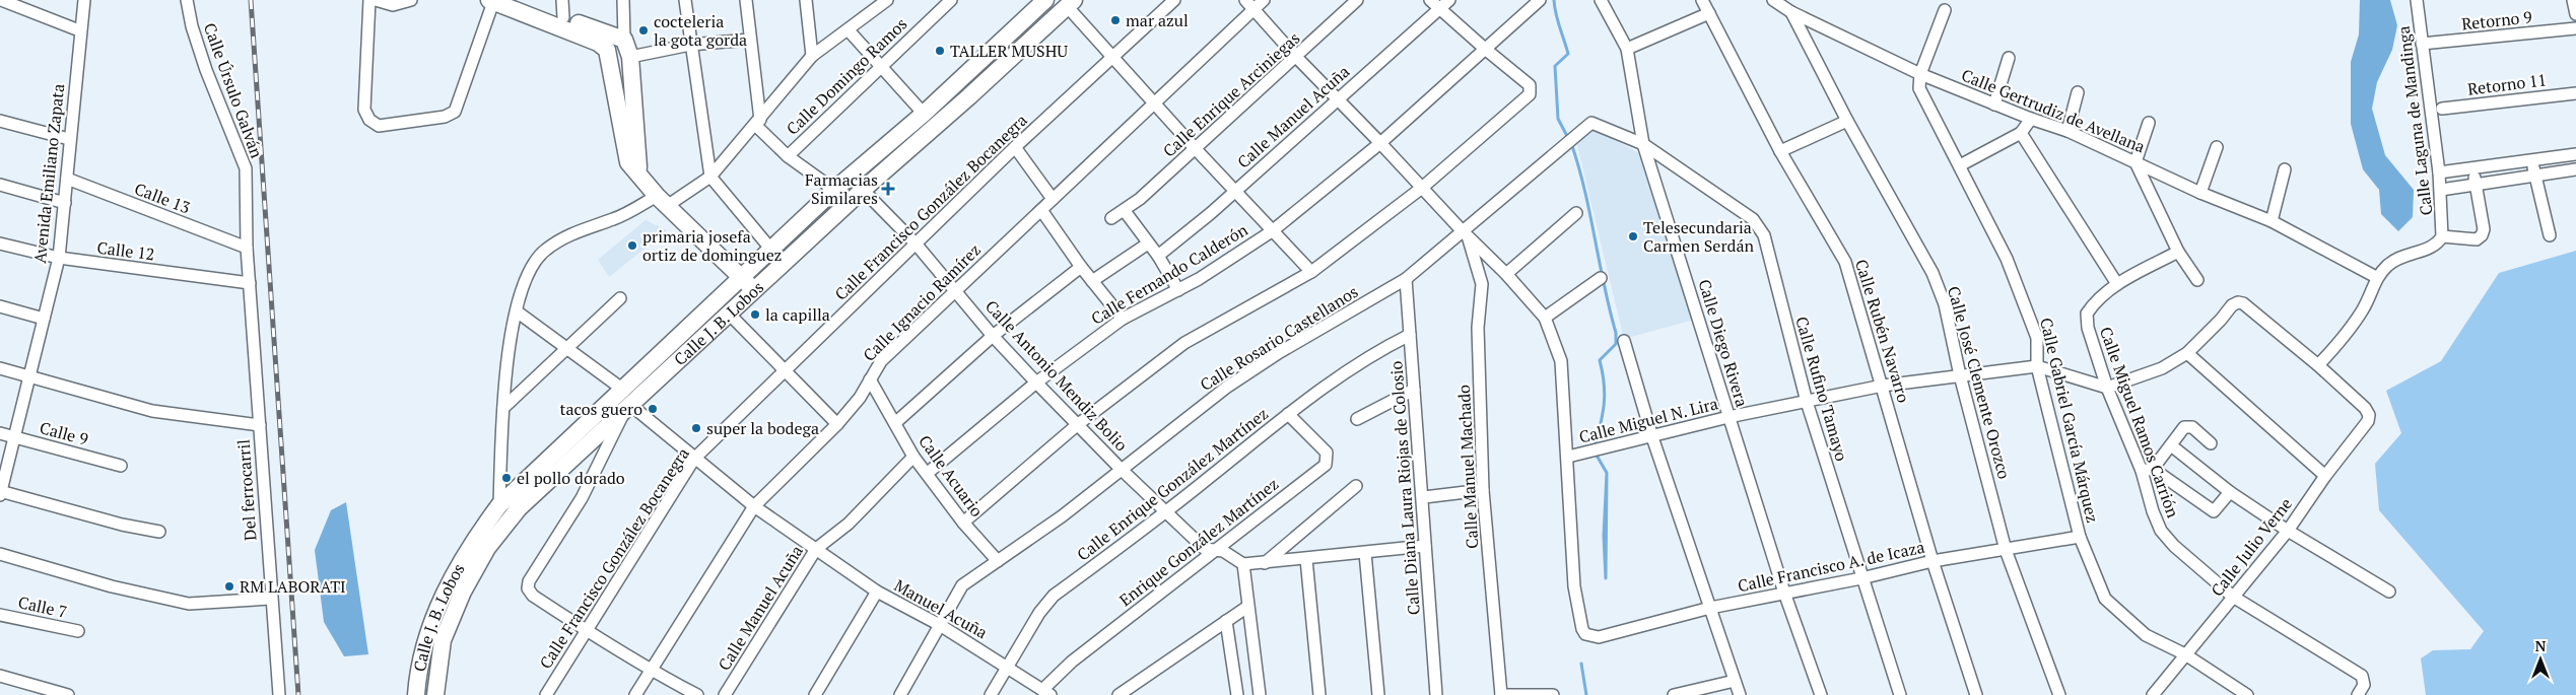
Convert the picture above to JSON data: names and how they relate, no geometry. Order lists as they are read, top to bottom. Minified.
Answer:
{"streets":{"main road":["Calle J. B. Lobos"],"street":["Retorno 9","Calle Domingo Ramos","Retorno 11","Calle Úrsulo Galván","Calle Enrique Arciniegas","Calle Gertrudiz de Avellana","Calle Manuel Acuña","Calle Laguna de Mandinga","Avenida Emiliano Zapata","Calle 13","Calle Francisco González Bocanegra","Calle 12","Calle Fernando Calderón","Calle Ignacio Ramírez","Calle Rubén Navarro","Calle Rosario Castellanos","Calle Diego Rivera","Calle Antonio Mendiz Bolio","Calle José Clemente Orozco","Calle Rufino Tamayo","Calle Miguel N. Lira","Calle Gabriel García Márquez","Calle Miguel Ramos Carrión","Calle 9","Calle Manuel Machado","Calle Acuario","Calle Enrique González Martínez","Calle Diana Laura Riojas de Colosio","Del ferrocarril","Enrique González Martínez","Calle Julio Verne","Calle Francisco A. de Icaza","Calle 7","Manuel Acuña"]},"crossings":[["Retorno 9","Calle Laguna de Mandinga"],["Calle Úrsulo Galván","Calle 13"],["Calle Úrsulo Galván","Calle 12"],["Calle Úrsulo Galván","Del ferrocarril"],["Calle Enrique Arciniegas","Calle Manuel Machado"],["Calle Gertrudiz de Avellana","Calle José Clemente Orozco"],["Calle Gertrudiz de Avellana","Calle Gabriel García Márquez"],["Calle Manuel Acuña","Calle Manuel Machado"],["Calle Manuel Acuña","Calle Acuario"],["Calle Manuel Acuña","Manuel Acuña"],["Avenida Emiliano Zapata","Calle 13"],["Avenida Emiliano Zapata","Calle 12"],["Avenida Emiliano Zapata","Calle 9"],["Calle Francisco González Bocanegra","Calle Antonio Mendiz Bolio"],["Calle Francisco González Bocanegra","Manuel Acuña"],["Calle 12","Del ferrocarril"],["Calle Fernando Calderón","Calle Antonio Mendiz Bolio"],["Calle Fernando Calderón","Calle Manuel Machado"],["Calle Fernando Calderón","Calle Acuario"],["Calle Ignacio Ramírez","Calle Antonio Mendiz Bolio"],["Calle Ignacio Ramírez","Calle Manuel Machado"],["Calle Ignacio Ramírez","Calle Acuario"],["Calle Ignacio Ramírez","Manuel Acuña"],["Calle J. B. Lobos","Calle Antonio Mendiz Bolio"],["Calle J. B. Lobos","Manuel Acuña"],["Calle Rubén Navarro","Calle Miguel N. Lira"],["Calle Rubén Navarro","Calle Francisco A. de Icaza"],["Calle Rosario Castellanos","Calle Diego Rivera"],["Calle Rosario Castellanos","Calle Antonio Mendiz Bolio"],["Calle Rosario Castellanos","Calle Rufino Tamayo"],["Calle Rosario Castellanos","Calle Manuel Machado"],["Calle Rosario Castellanos","Calle Acuario"],["Calle Rosario Castellanos","Calle Diana Laura Riojas de Colosio"],["Calle Rosario Castellanos","Manuel Acuña"],["Calle Diego Rivera","Calle Rufino Tamayo"],["Calle Diego Rivera","Calle Miguel N. Lira"],["Calle Diego Rivera","Calle Francisco A. de Icaza"],["Calle Antonio Mendiz Bolio","Calle Enrique González Martínez"],["Calle Antonio Mendiz Bolio","Enrique González Martínez"],["Calle José Clemente Orozco","Calle Miguel N. Lira"],["Calle José Clemente Orozco","Calle Francisco A. de Icaza"],["Calle Rufino Tamayo","Calle Miguel N. Lira"],["Calle Rufino Tamayo","Calle Francisco A. de Icaza"],["Calle Miguel N. Lira","Calle Gabriel García Márquez"],["Calle Miguel N. Lira","Calle Manuel Machado"],["Calle Gabriel García Márquez","Calle Julio Verne"],["Calle Gabriel García Márquez","Calle Francisco A. de Icaza"],["Calle Miguel Ramos Carrión","Calle Julio Verne"],["Calle Manuel Machado","Calle Francisco A. de Icaza"],["Calle Enrique González Martínez","Calle Diana Laura Riojas de Colosio"],["Calle Enrique González Martínez","Enrique González Martínez"],["Calle Enrique González Martínez","Manuel Acuña"],["Enrique González Martínez","Manuel Acuña"]],"places":{"other":["mar azul","cocteleria la gota gorda","TALLER MUSHU","Telesecundaria Carmen Serdán","primaria josefa ortiz de dominguez","la capilla","tacos guero","super la bodega","el pollo dorado","RM LABORATI"],"health":["Farmacias Similares"]},"north":"top"}
